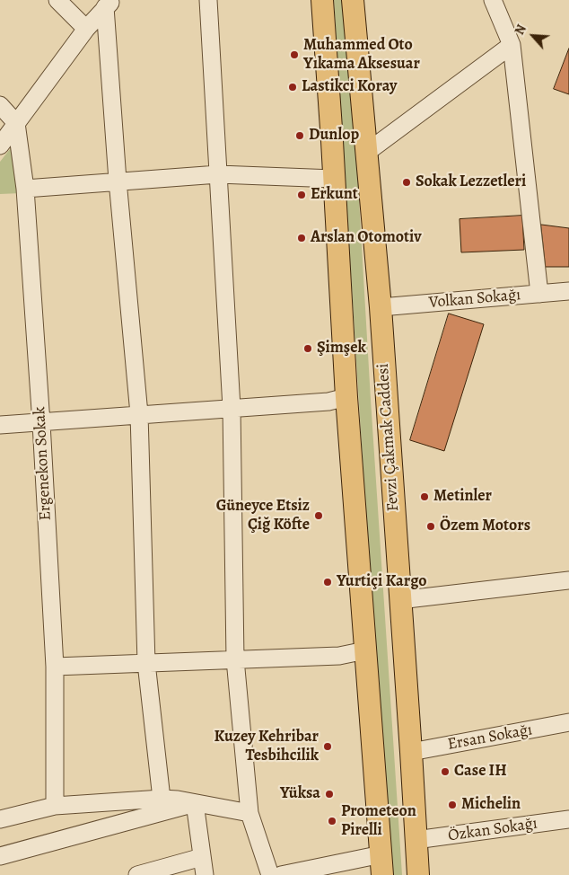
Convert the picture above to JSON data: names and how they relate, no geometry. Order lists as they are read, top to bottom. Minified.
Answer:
{"streets":{"main road":["Fevzi Çakmak Caddesi"],"street":["Volkan Sokağı","Ergenekon Sokak","Ersan Sokağı","Özkan Sokağı"]},"crossings":[["Volkan Sokağı","Fevzi Çakmak Caddesi"],["Fevzi Çakmak Caddesi","Ersan Sokağı"],["Fevzi Çakmak Caddesi","Özkan Sokağı"]],"places":["Muhammed Oto Yıkama Aksesuar","Lastikci Koray","Dunlop","Sokak Lezzetleri","Erkunt","Arslan Otomotiv","Şimşek","Metinler","Güneyce Etsiz Çiğ Köfte","Özem Motors","Yurtiçi Kargo","Kuzey Kehribar Tesbihcilik","Case IH","Yüksa","Michelin","Prometeon Pirelli"],"north":"top left"}
